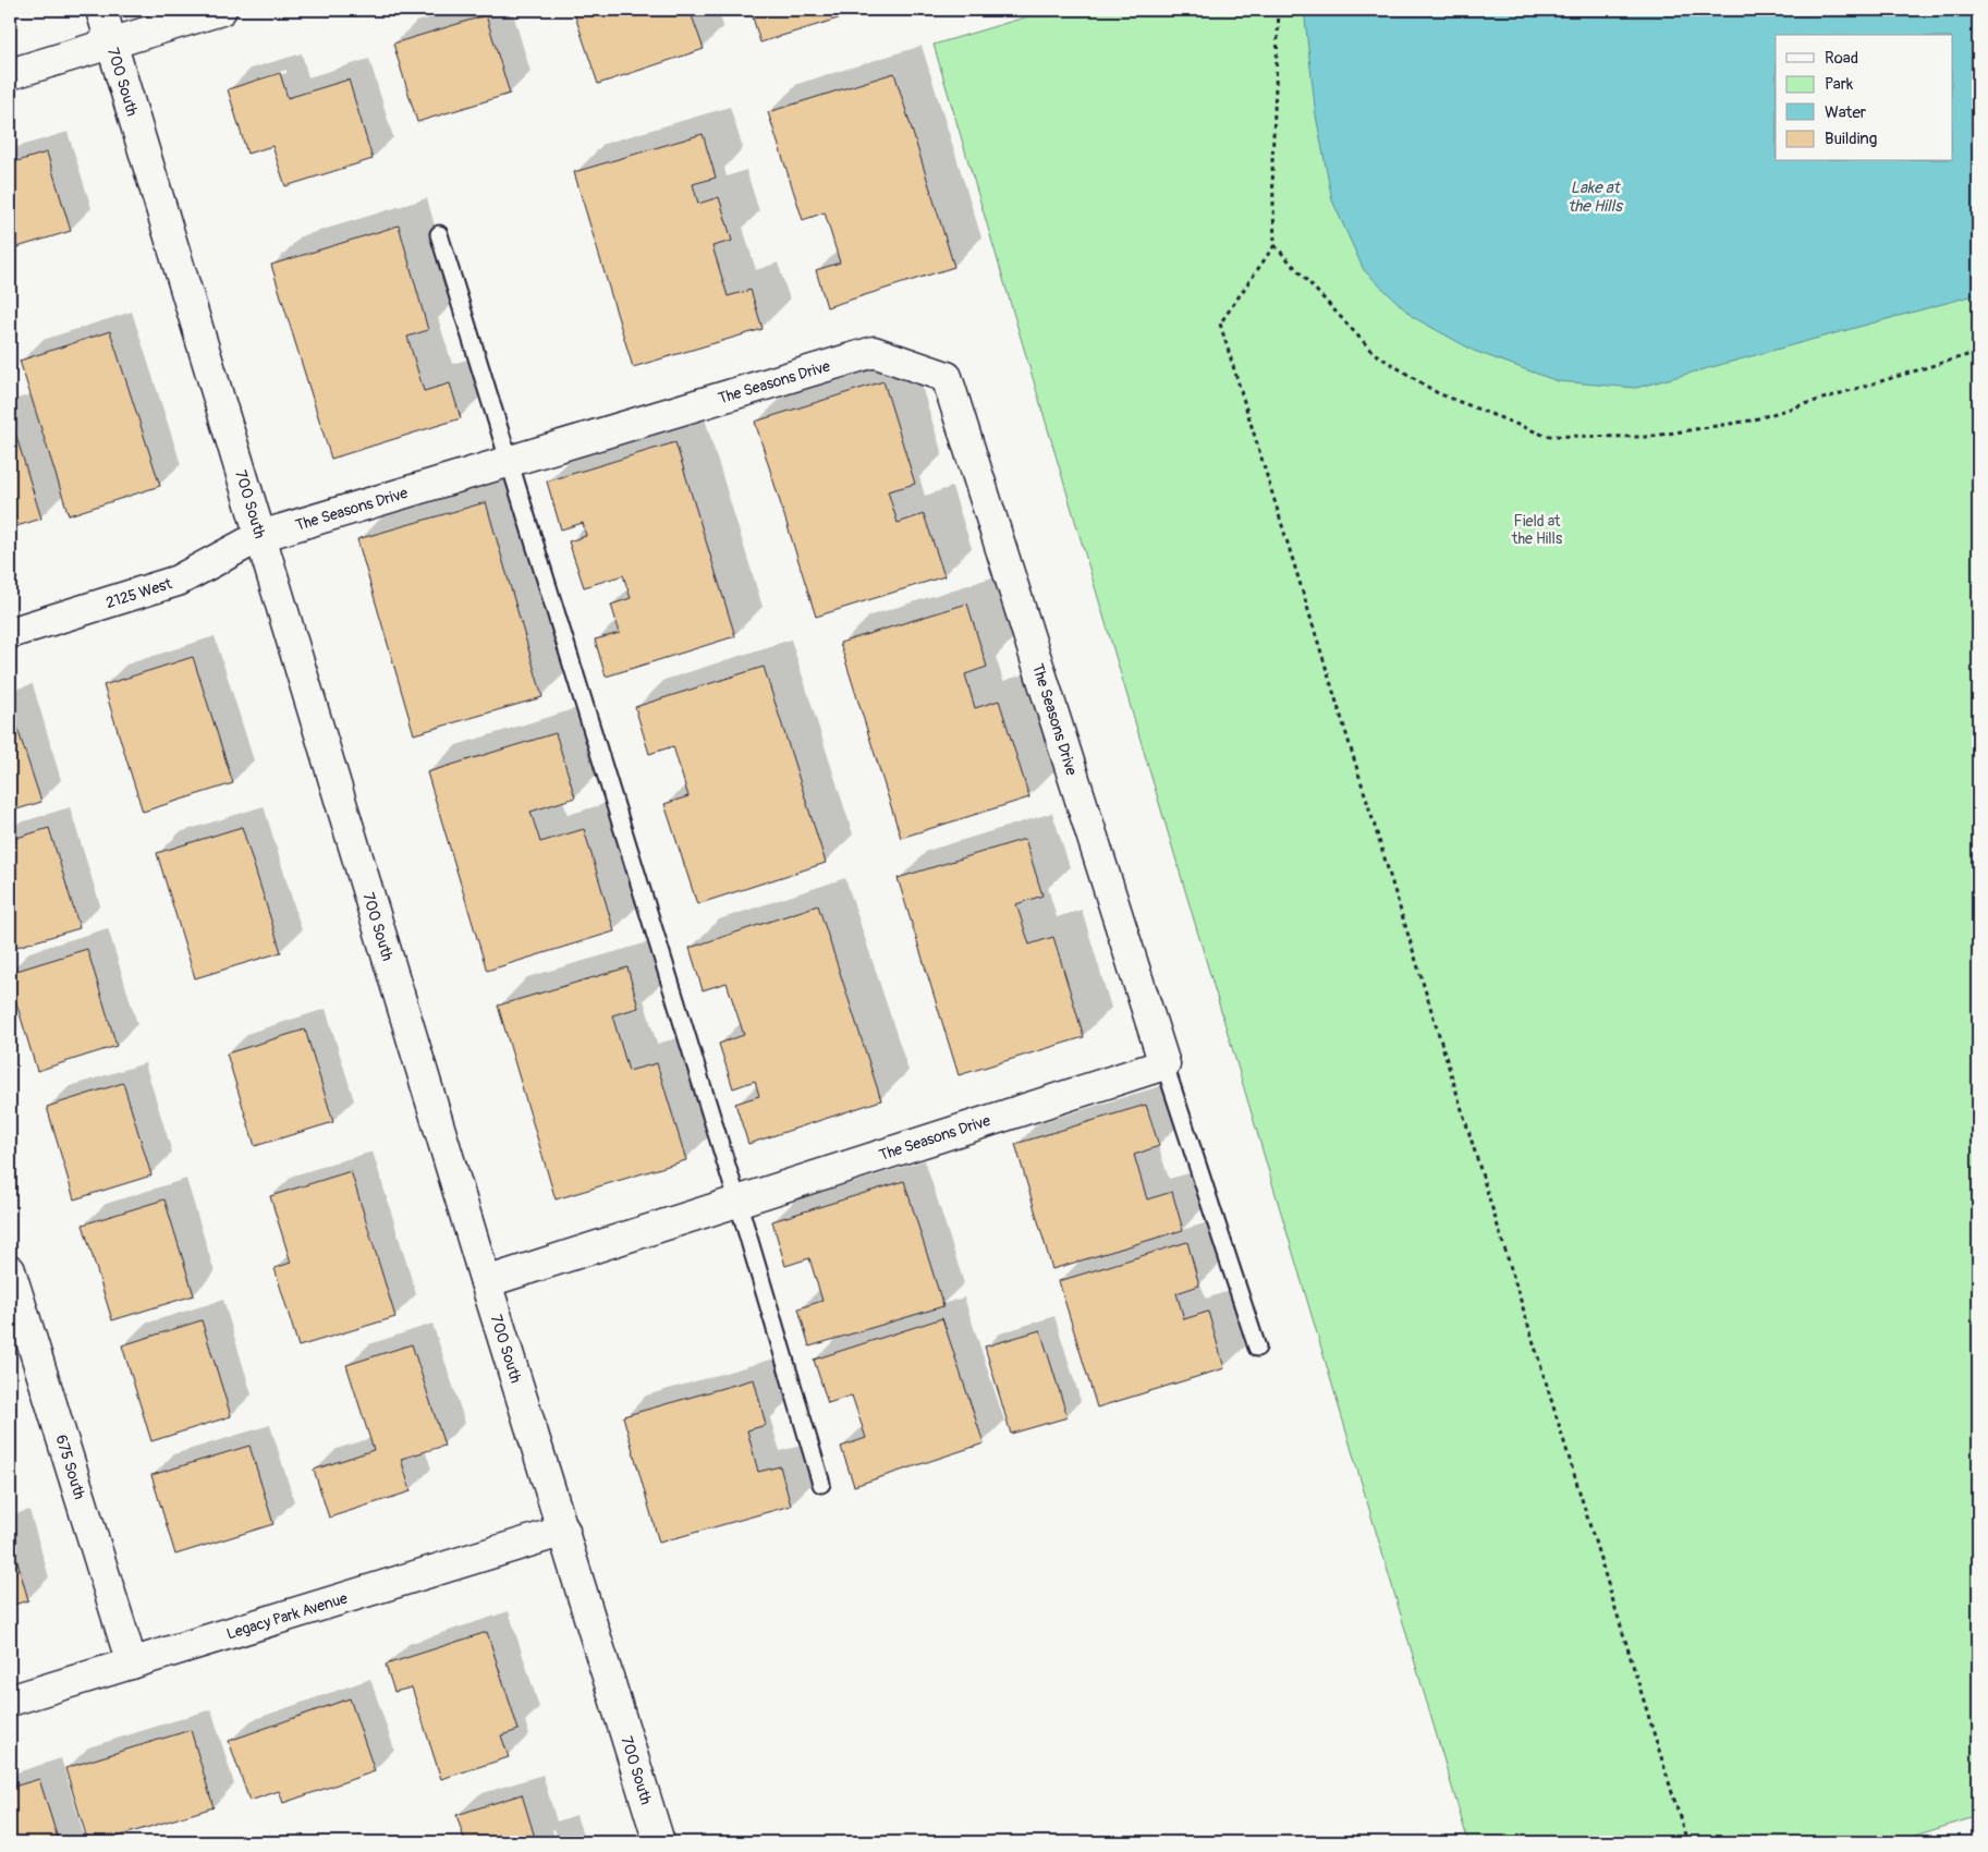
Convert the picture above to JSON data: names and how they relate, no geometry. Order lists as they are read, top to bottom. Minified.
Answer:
{"streets":{"street":["700 South","The Seasons Drive","2125 West","675 South","Legacy Park Avenue"]},"crossings":[["700 South","The Seasons Drive"],["700 South","2125 West"],["700 South","Legacy Park Avenue"],["The Seasons Drive","2125 West"],["675 South","Legacy Park Avenue"]],"water":["Lake at the Hills"],"parks":["Field at the Hills"],"legend":["Road","Park","Water","Building"]}
